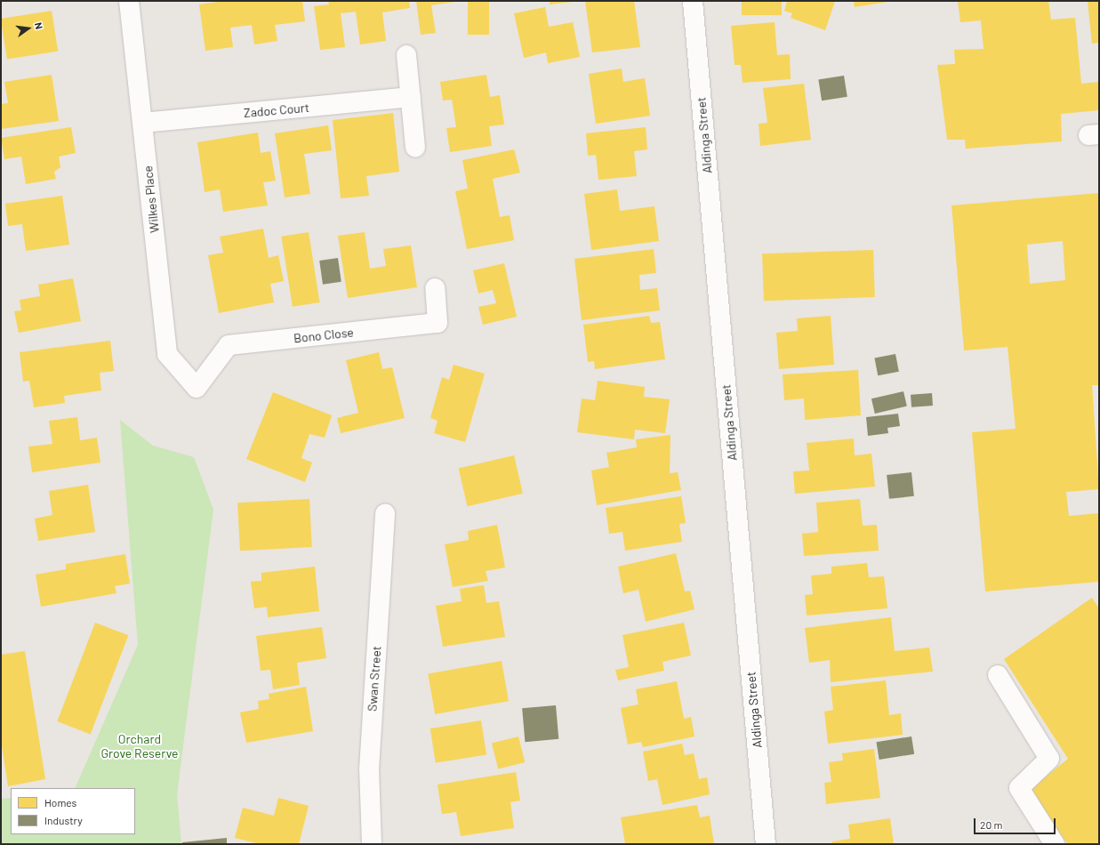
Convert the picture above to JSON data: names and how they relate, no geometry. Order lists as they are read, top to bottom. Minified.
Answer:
{"streets":{"street":["Zadoc Court","Aldinga Street","Wilkes Place","Bono Close","Swan Street"]},"crossings":[["Zadoc Court","Wilkes Place"],["Wilkes Place","Bono Close"]],"parks":["Orchard Grove Reserve"],"legend":["Homes","Industry"],"scale_bar":"20 m","north":"right"}
